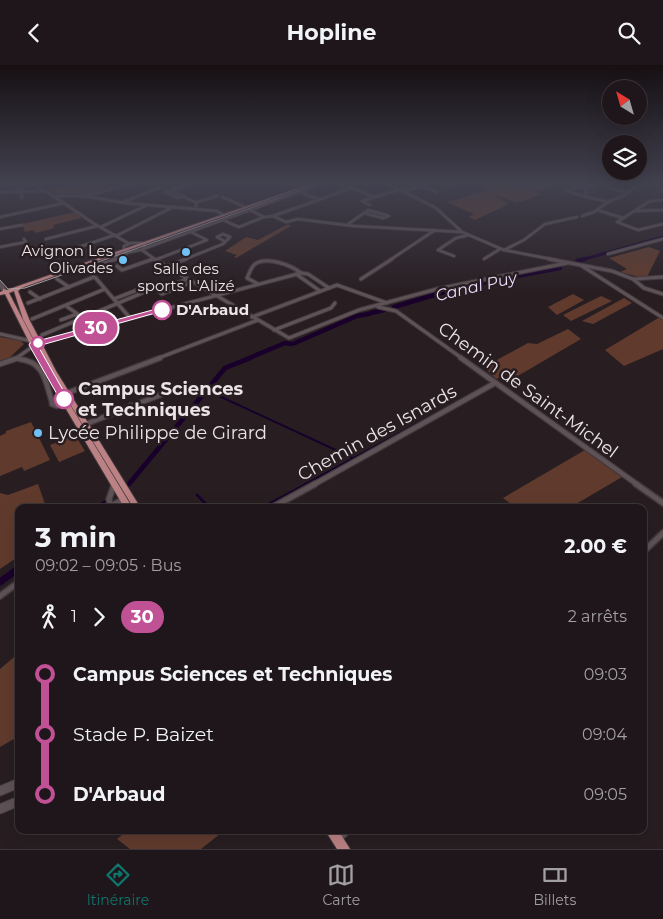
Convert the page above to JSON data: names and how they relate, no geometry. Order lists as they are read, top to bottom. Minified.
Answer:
{"streets":{"street":["Chemin de Saint-Michel","Chemin des Isnards"]},"crossings":[["Chemin de Saint-Michel","Chemin des Isnards"]],"water":["Canal Puy"],"places":["Salle des sports L'Alizé","Avignon Les Olivades","D'Arbaud","Campus Sciences et Techniques","Lycée Philippe de Girard"],"lines":["bus line 30"],"north":"top left","page":{"header":"Hopline","on_map":"30","heading":["3 min","09:02 – 09:05 · Bus","2.00 €"],"legs":["1","30","2 arrêts"],"list":[{"name":"Campus Sciences et Techniques","value":"09:03"},{"name":"Stade P. Baizet","value":"09:04"},{"name":"D'Arbaud","value":"09:05"}],"tabs":["Itinéraire","Carte","Billets"]}}
